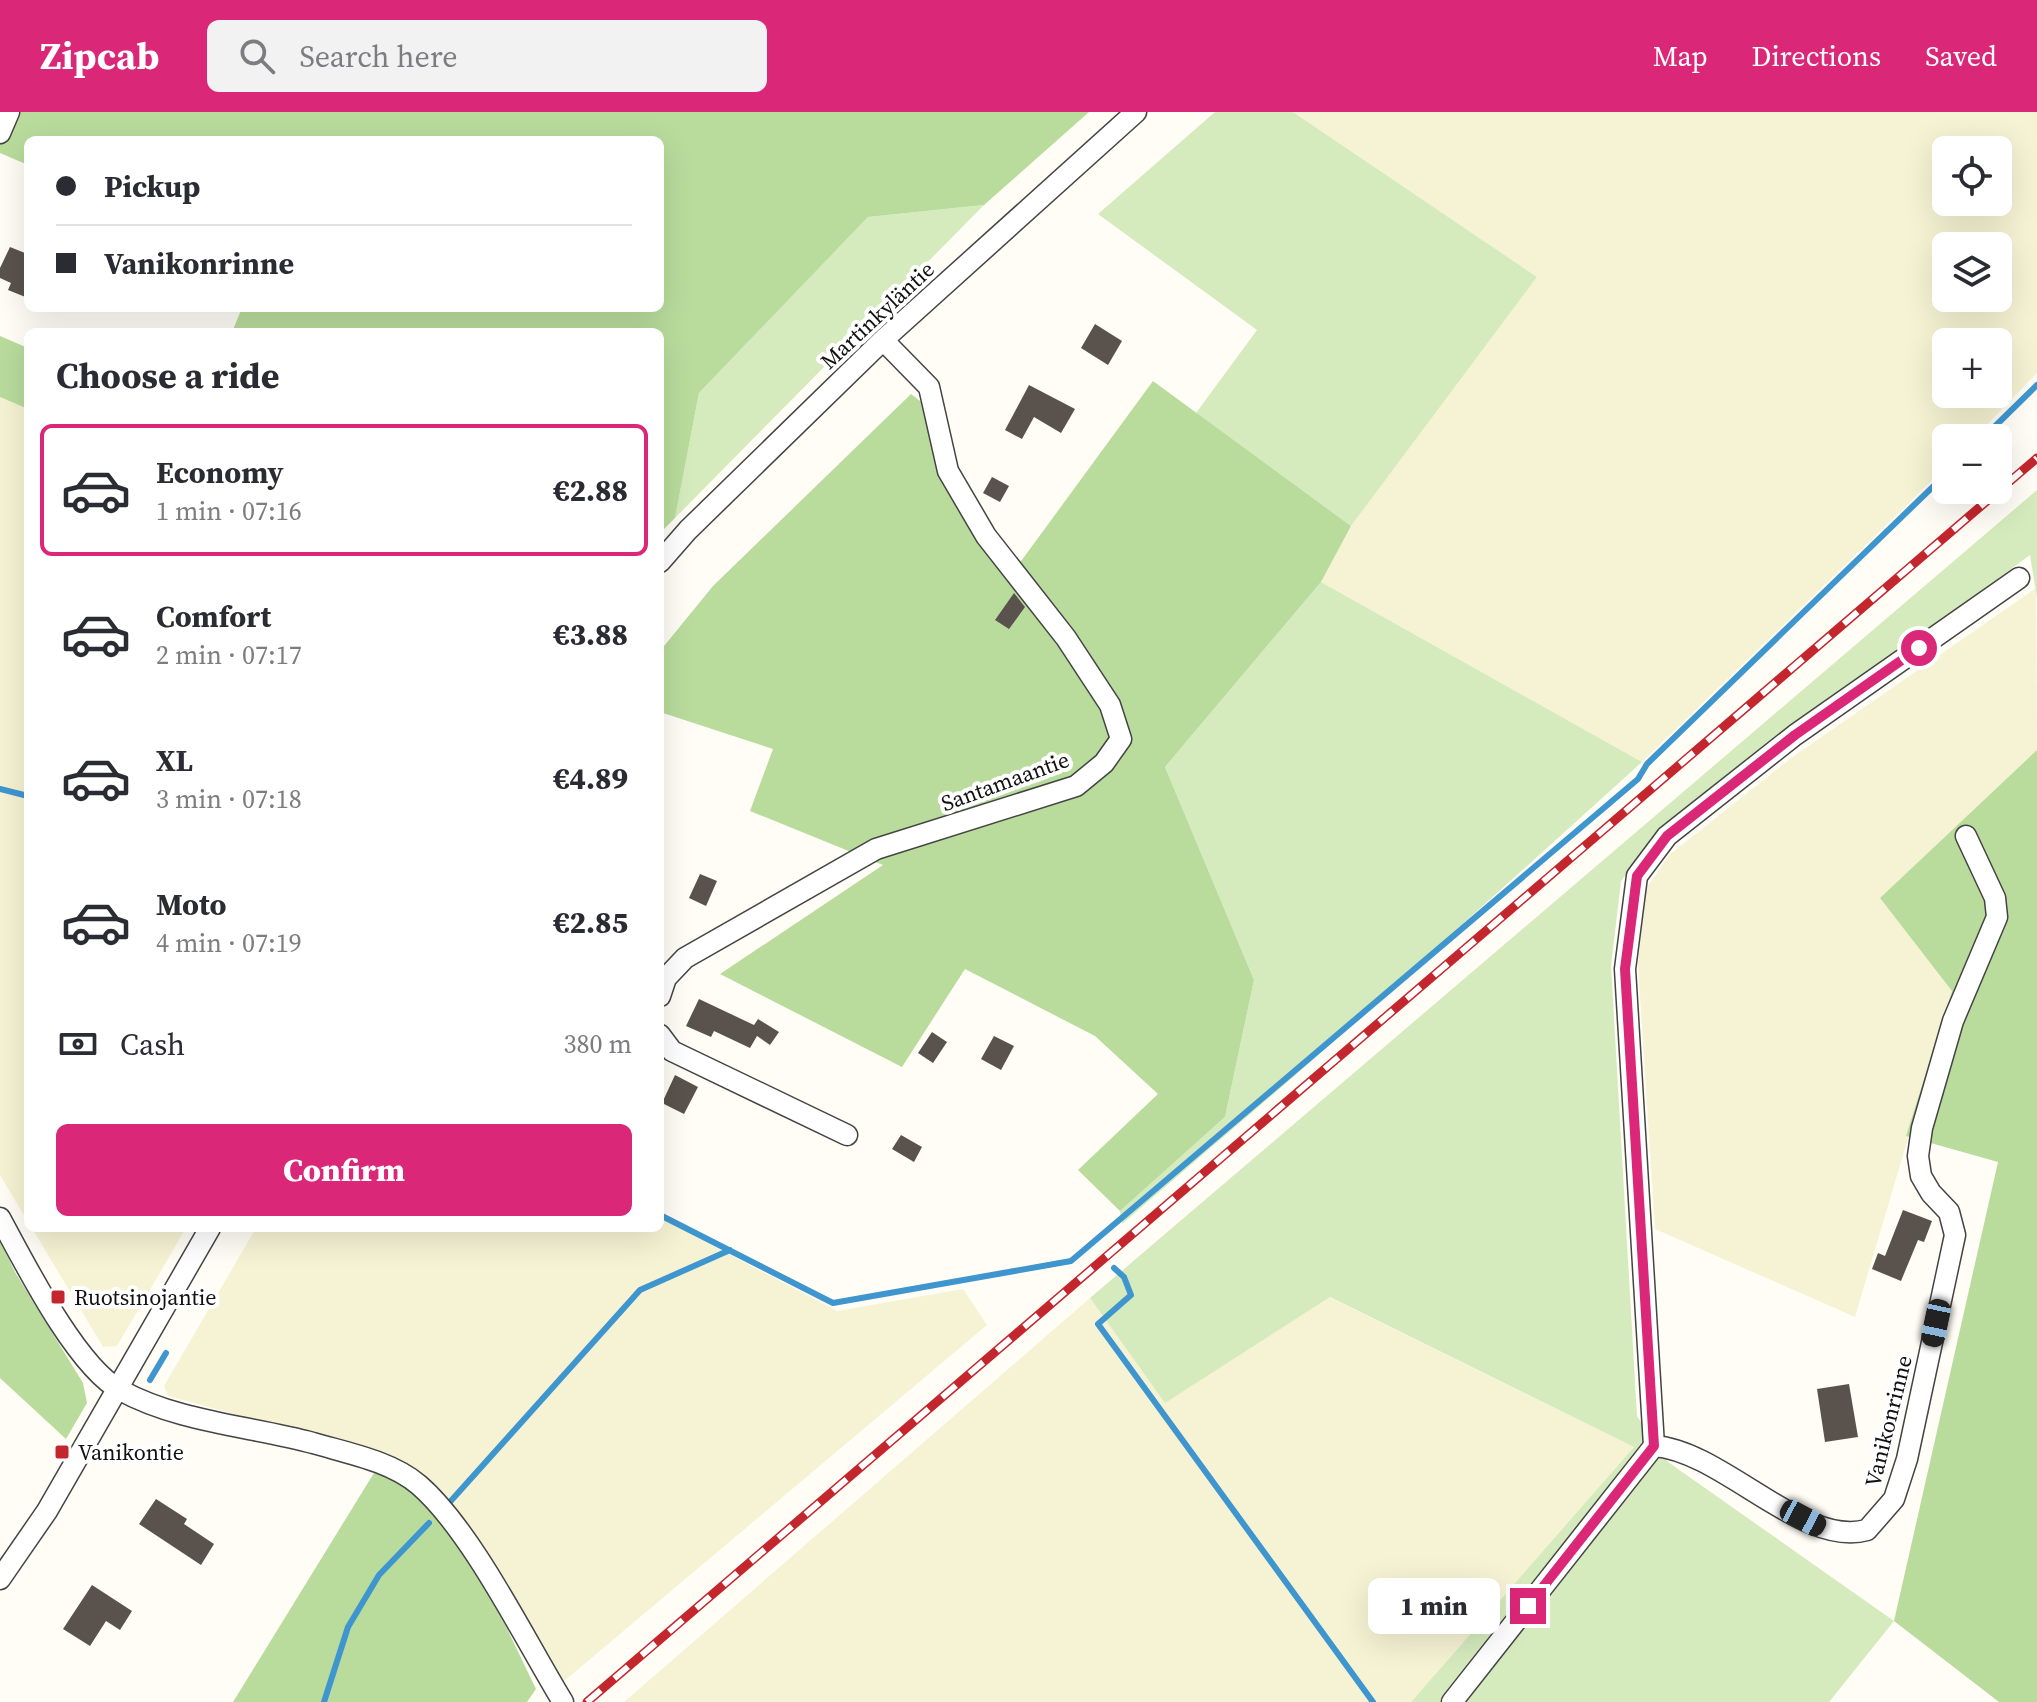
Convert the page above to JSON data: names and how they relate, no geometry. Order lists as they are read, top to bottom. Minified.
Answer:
{"streets":{"street":["Martinkyläntie","Santamaantie","Vanikonrinne"]},"crossings":[["Martinkyläntie","Santamaantie"]],"places":{"transit":["Ruotsinojantie","Vanikontie"]},"page":{"header":"Zipcab","search":"Search here","nav":["Map","Directions","Saved"],"map_buttons":["+","−"],"banner":["Pickup","Vanikonrinne"],"heading":"Choose a ride","list":[{"name":"Economy","note":"1 min · 07:16","value":"€2.88"},{"name":"Comfort","note":"2 min · 07:17","value":"€3.88"},{"name":"XL","note":"3 min · 07:18","value":"€4.89"},{"name":"Moto","note":"4 min · 07:19","value":"€2.85"}],"pay":["Cash","380 m"],"buttons":"Confirm","bubble":"1 min"}}
